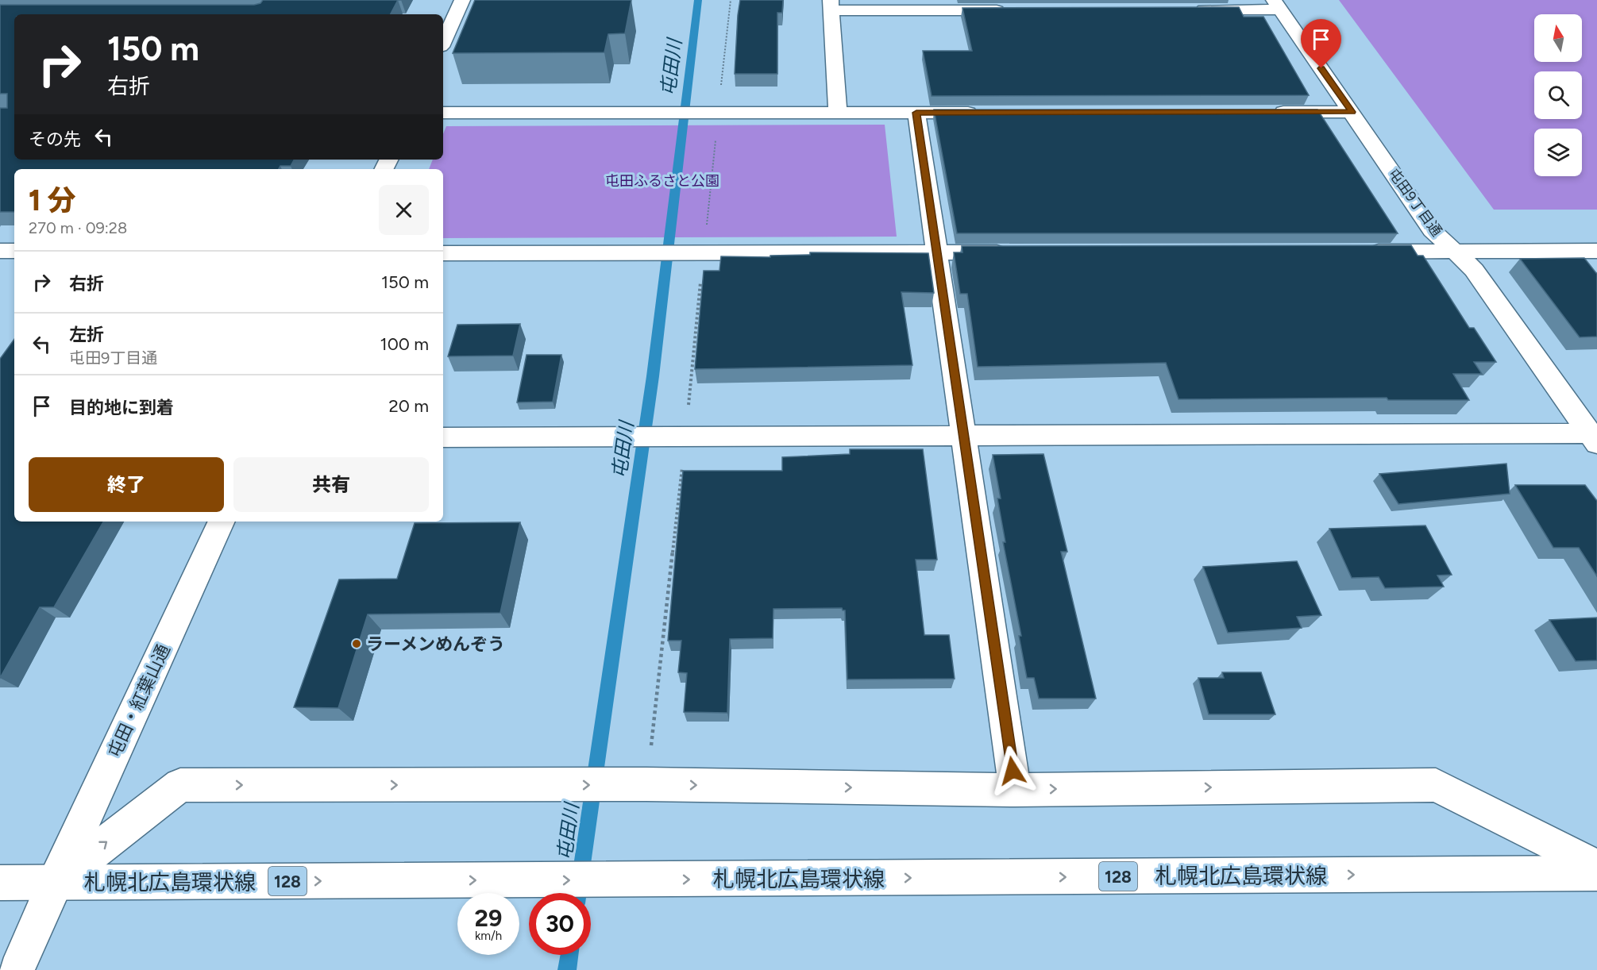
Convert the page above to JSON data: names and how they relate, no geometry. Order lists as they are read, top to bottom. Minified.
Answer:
{"streets":{"street":["屯田9丁目通","屯田・紅葉山通","札幌北広島環状線","128"]},"crossings":[["屯田・紅葉山通","札幌北広島環状線"]],"water":["屯田川"],"parks":["屯田ふるさと公園"],"places":["ラーメンめんぞう"],"north":"top","page":{"turn":["150 m","右折"],"then":"その先","heading":["1 分","270 m · 09:28"],"list":[{"name":"右折","value":"150 m"},{"name":"左折","note":"屯田9丁目通","value":"100 m"},{"name":"目的地に到着","value":"20 m"}],"buttons":["終了","共有"],"speed":"29 km/h","limit":"30"}}
